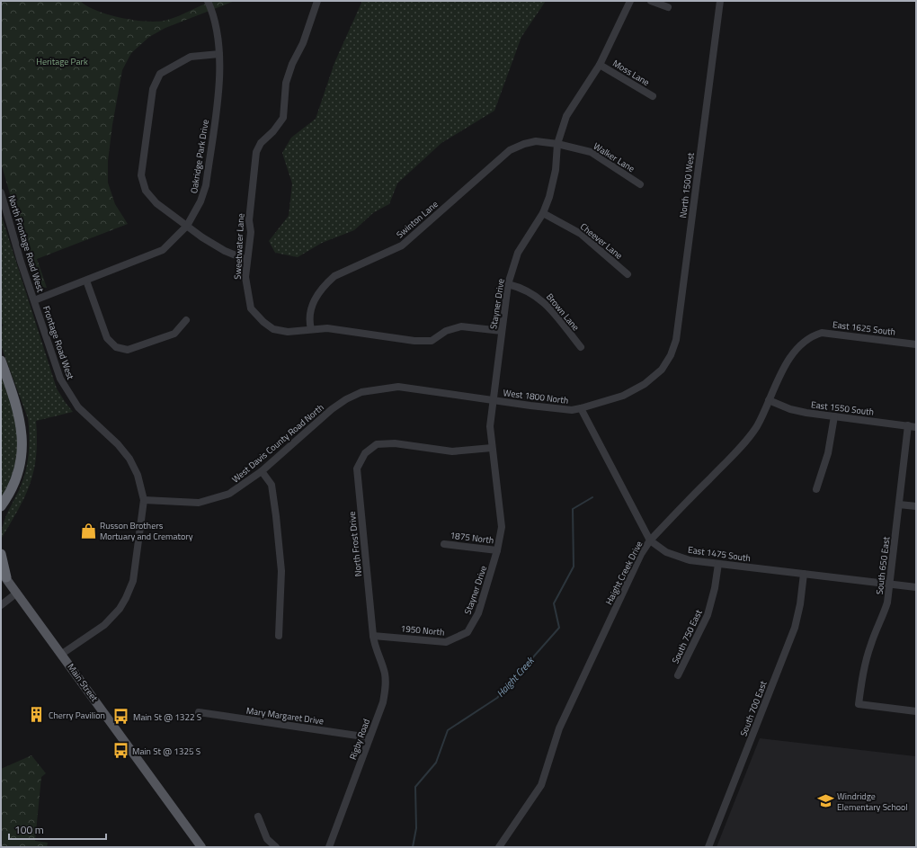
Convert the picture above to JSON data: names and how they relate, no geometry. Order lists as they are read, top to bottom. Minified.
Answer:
{"streets":{"main road":["Main Street"],"street":["Moss Lane","Oakridge Park Drive","Walker Lane","North 1500 West","Swinton Lane","Cheever Lane","North Frontage Road West","Sweetwater Lane","Stayner Drive","Brown Lane","East 1625 South","Frontage Road West","West 1800 North","East 1550 South","West Davis County Road North","1875 North","North Frost Drive","East 1475 South","South 650 East","Haight Creek Drive","1950 North","South 750 East","South 700 East","Mary Margaret Drive","Rigby Road"]},"crossings":[["Moss Lane","Stayner Drive"],["Oakridge Park Drive","North Frontage Road West"],["Oakridge Park Drive","Frontage Road West"],["Walker Lane","Swinton Lane"],["Walker Lane","Stayner Drive"],["North 1500 West","West 1800 North"],["Swinton Lane","Sweetwater Lane"],["Swinton Lane","Stayner Drive"],["Cheever Lane","Stayner Drive"],["North Frontage Road West","Frontage Road West"],["Sweetwater Lane","Stayner Drive"],["Stayner Drive","Brown Lane"],["Stayner Drive","West 1800 North"],["Stayner Drive","1875 North"],["Stayner Drive","North Frost Drive"],["Stayner Drive","1950 North"],["East 1625 South","Haight Creek Drive"],["Frontage Road West","West Davis County Road North"],["Frontage Road West","Main Street"],["West 1800 North","West Davis County Road North"],["West 1800 North","East 1475 South"],["East 1550 South","South 650 East"],["East 1550 South","Haight Creek Drive"],["North Frost Drive","1950 North"],["North Frost Drive","Rigby Road"],["East 1475 South","South 650 East"],["East 1475 South","Haight Creek Drive"],["East 1475 South","South 750 East"],["East 1475 South","South 700 East"],["1950 North","Rigby Road"],["Mary Margaret Drive","Rigby Road"]],"water":["Haight Creek"],"parks":["Heritage Park"],"places":{"shop":["Russon Brothers Mortuary and Crematory"],"building":["Cherry Pavilion"],"bus stop":["Main St @ 1322 S","Main St @ 1325 S"],"school or university":["Windridge Elementary School"]},"scale_bar":"100 m"}
